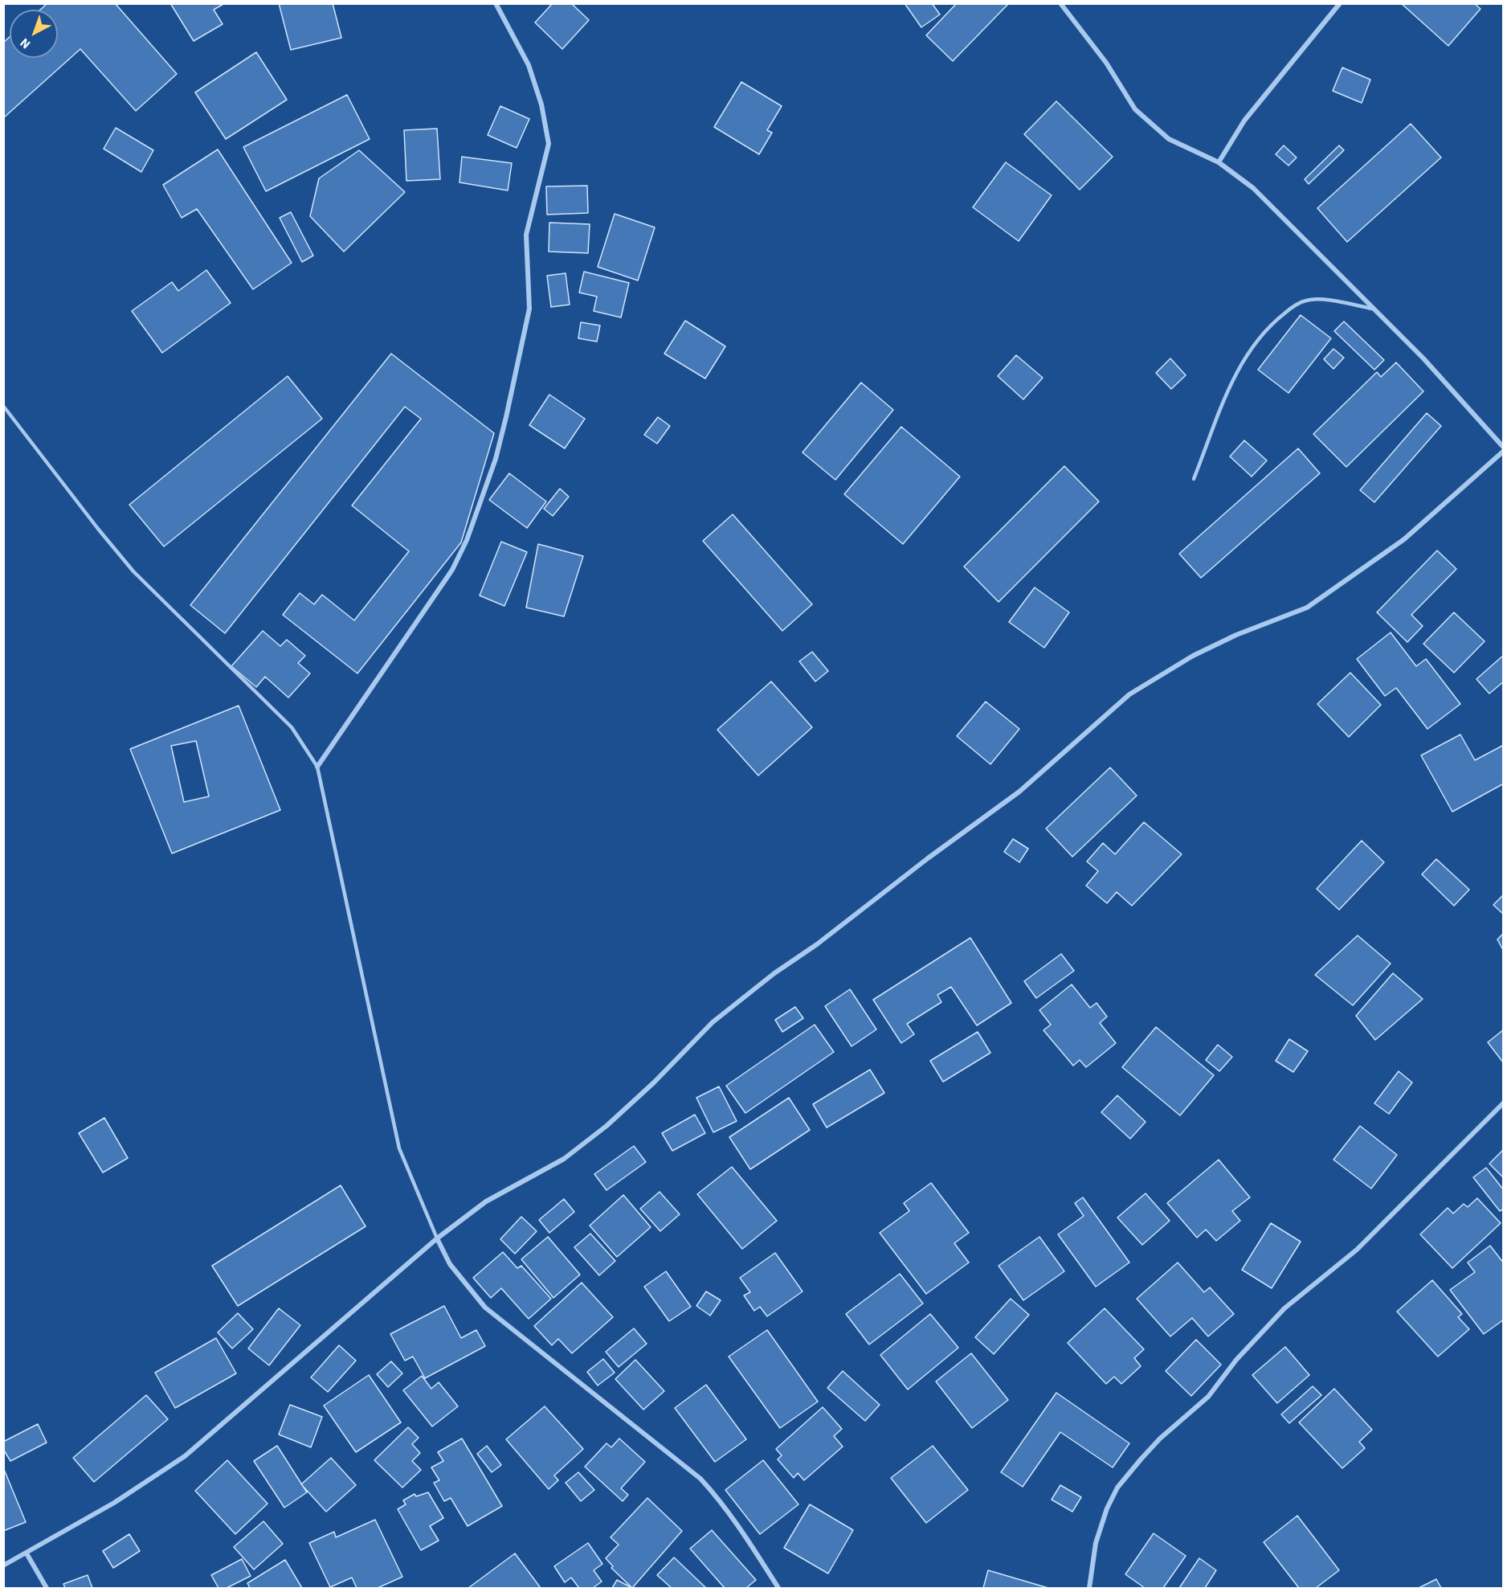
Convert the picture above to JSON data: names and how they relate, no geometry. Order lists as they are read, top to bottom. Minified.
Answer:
{"north":"bottom left"}
